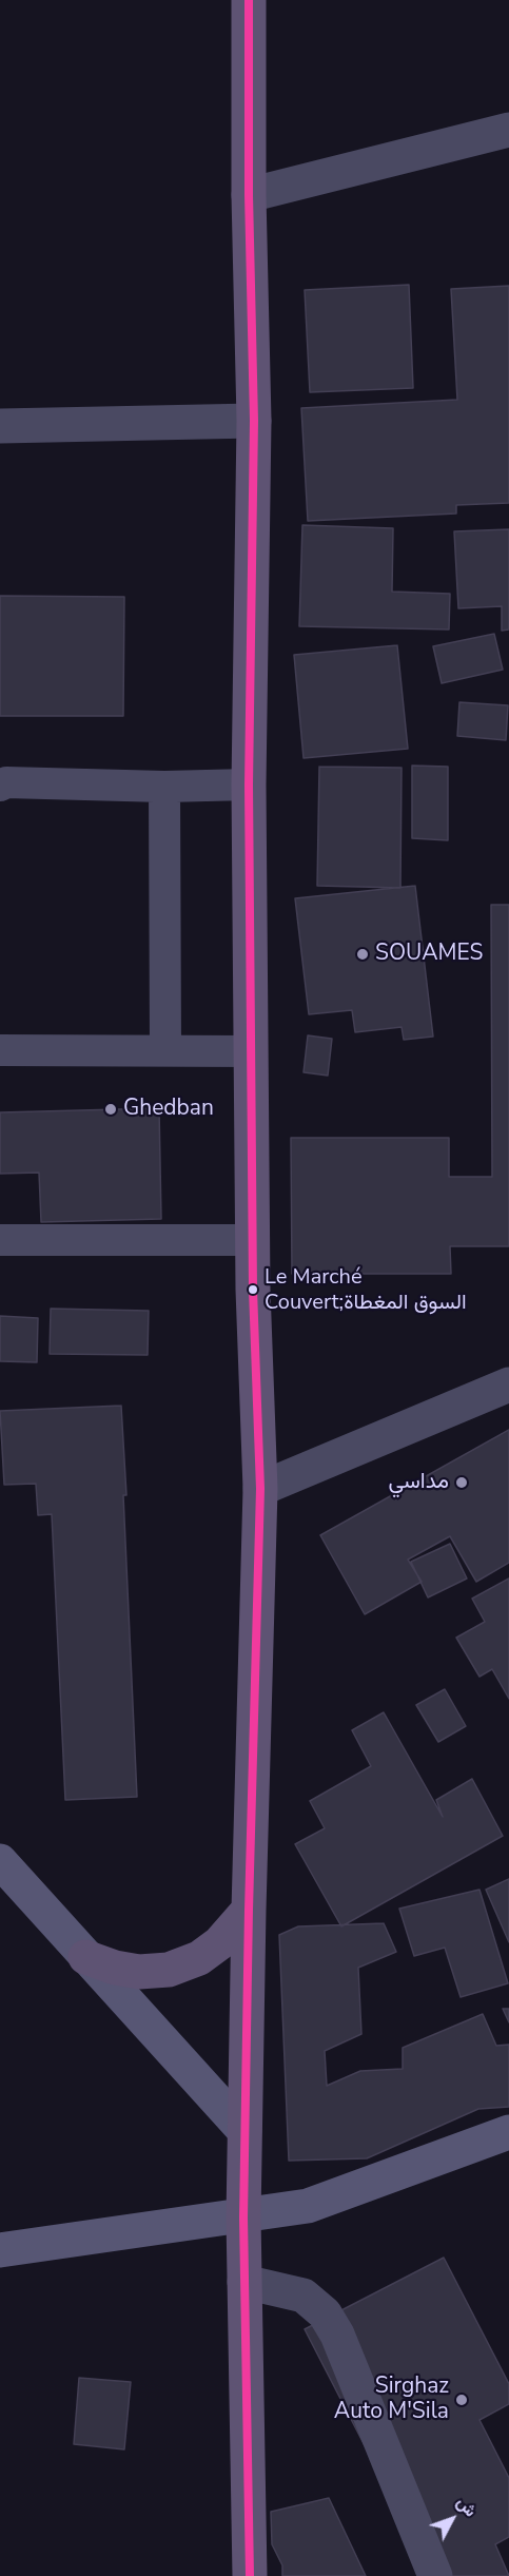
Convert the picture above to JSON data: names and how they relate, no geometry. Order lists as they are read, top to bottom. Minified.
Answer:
{"places":["SOUAMES","Ghedban","Le Marché Couvert;السوق المغطاة","مداسي","Sirghaz Auto M'Sila"],"north":"top right"}
